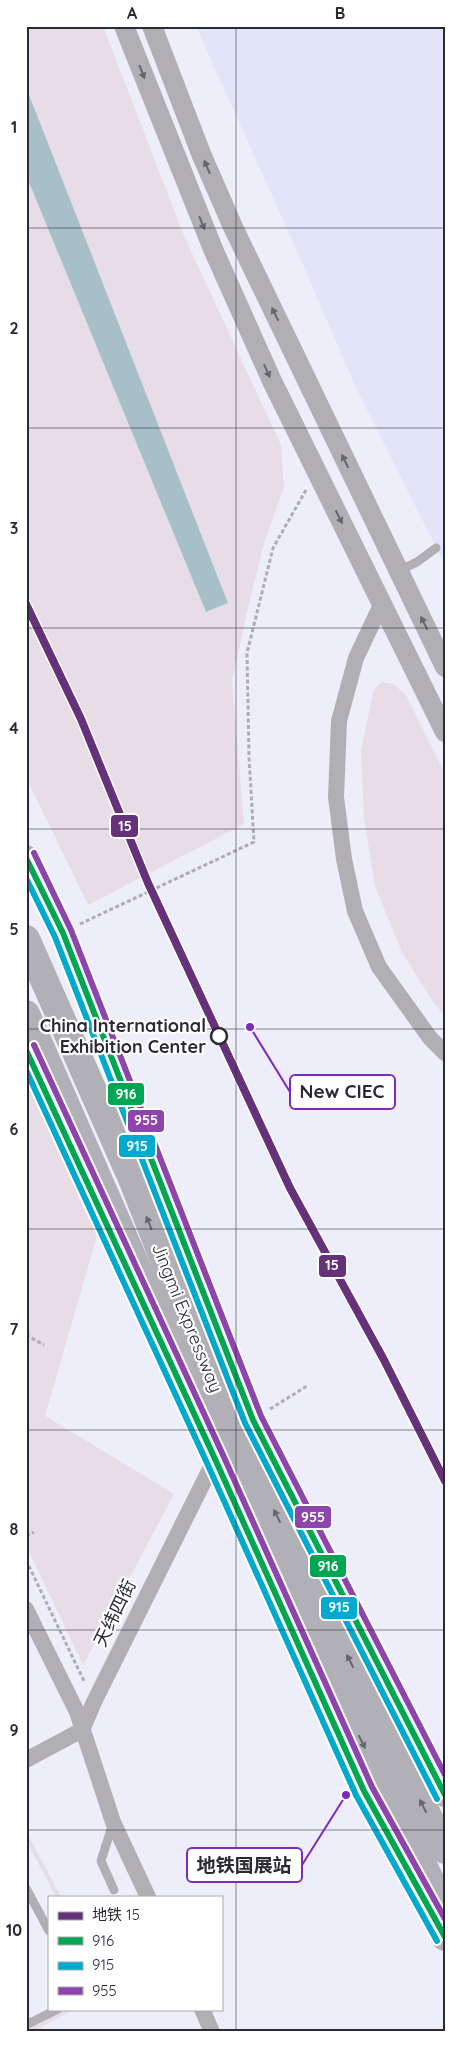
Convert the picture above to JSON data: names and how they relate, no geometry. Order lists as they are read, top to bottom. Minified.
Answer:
{"streets":{"highway":["Jingmi Expressway"],"street":["天纬四街"]},"places":["New CIEC","China International Exhibition Center","地铁国展站"],"lines":["metro line 15","transit line 955","transit line 916","transit line 915"],"legend":["地铁 15","916","915","955"],"grid":{"columns":["A","B"],"rows":["1","2","3","4","5","6","7","8","9","10"]}}
